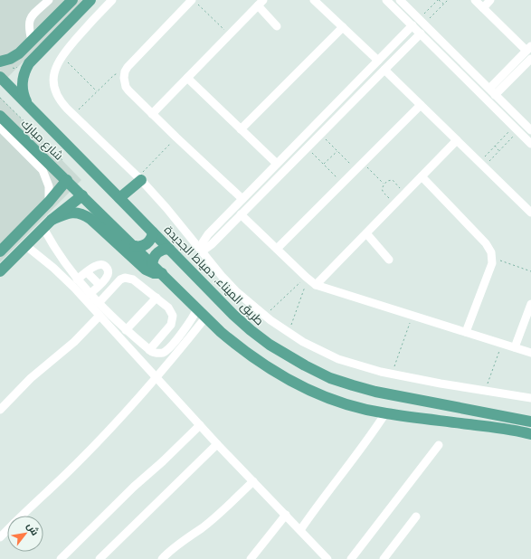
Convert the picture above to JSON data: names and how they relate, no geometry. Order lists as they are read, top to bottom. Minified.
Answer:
{"streets":{"main road":["شارع مبارك","طريق الميناء, دمياط الجديدة"]},"crossings":[["شارع مبارك","طريق الميناء, دمياط الجديدة"]],"north":"top right"}
